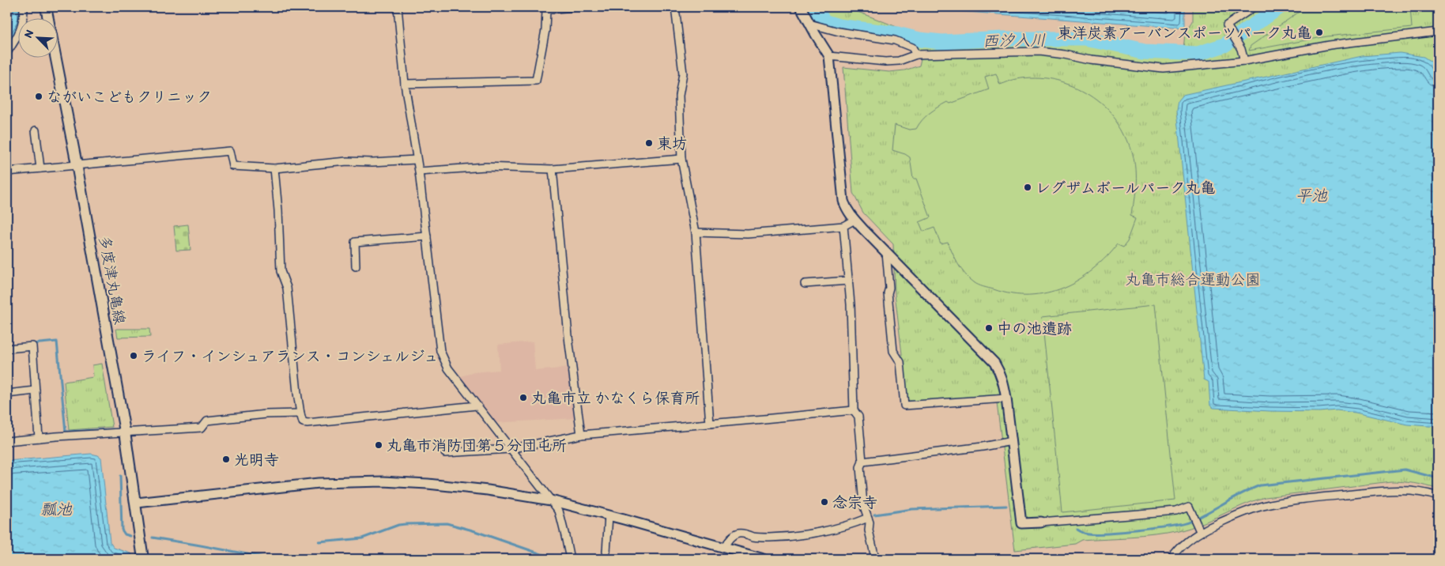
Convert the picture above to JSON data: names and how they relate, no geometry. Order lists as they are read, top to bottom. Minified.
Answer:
{"streets":{"main road":["多度津丸亀線"]},"water":["西汐入川","平池","瓢池"],"parks":["丸亀市総合運動公園"],"places":["東洋炭素アーバンスポーツパーク丸亀","ながいこどもクリニック","東坊","レグザムボールパーク丸亀","中の池遺跡","ライフ・インシュアランス・コンシェルジュ","丸亀市立 かなくら保育所","丸亀市消防団第５分団屯所","光明寺","念宗寺"],"north":"top left"}
